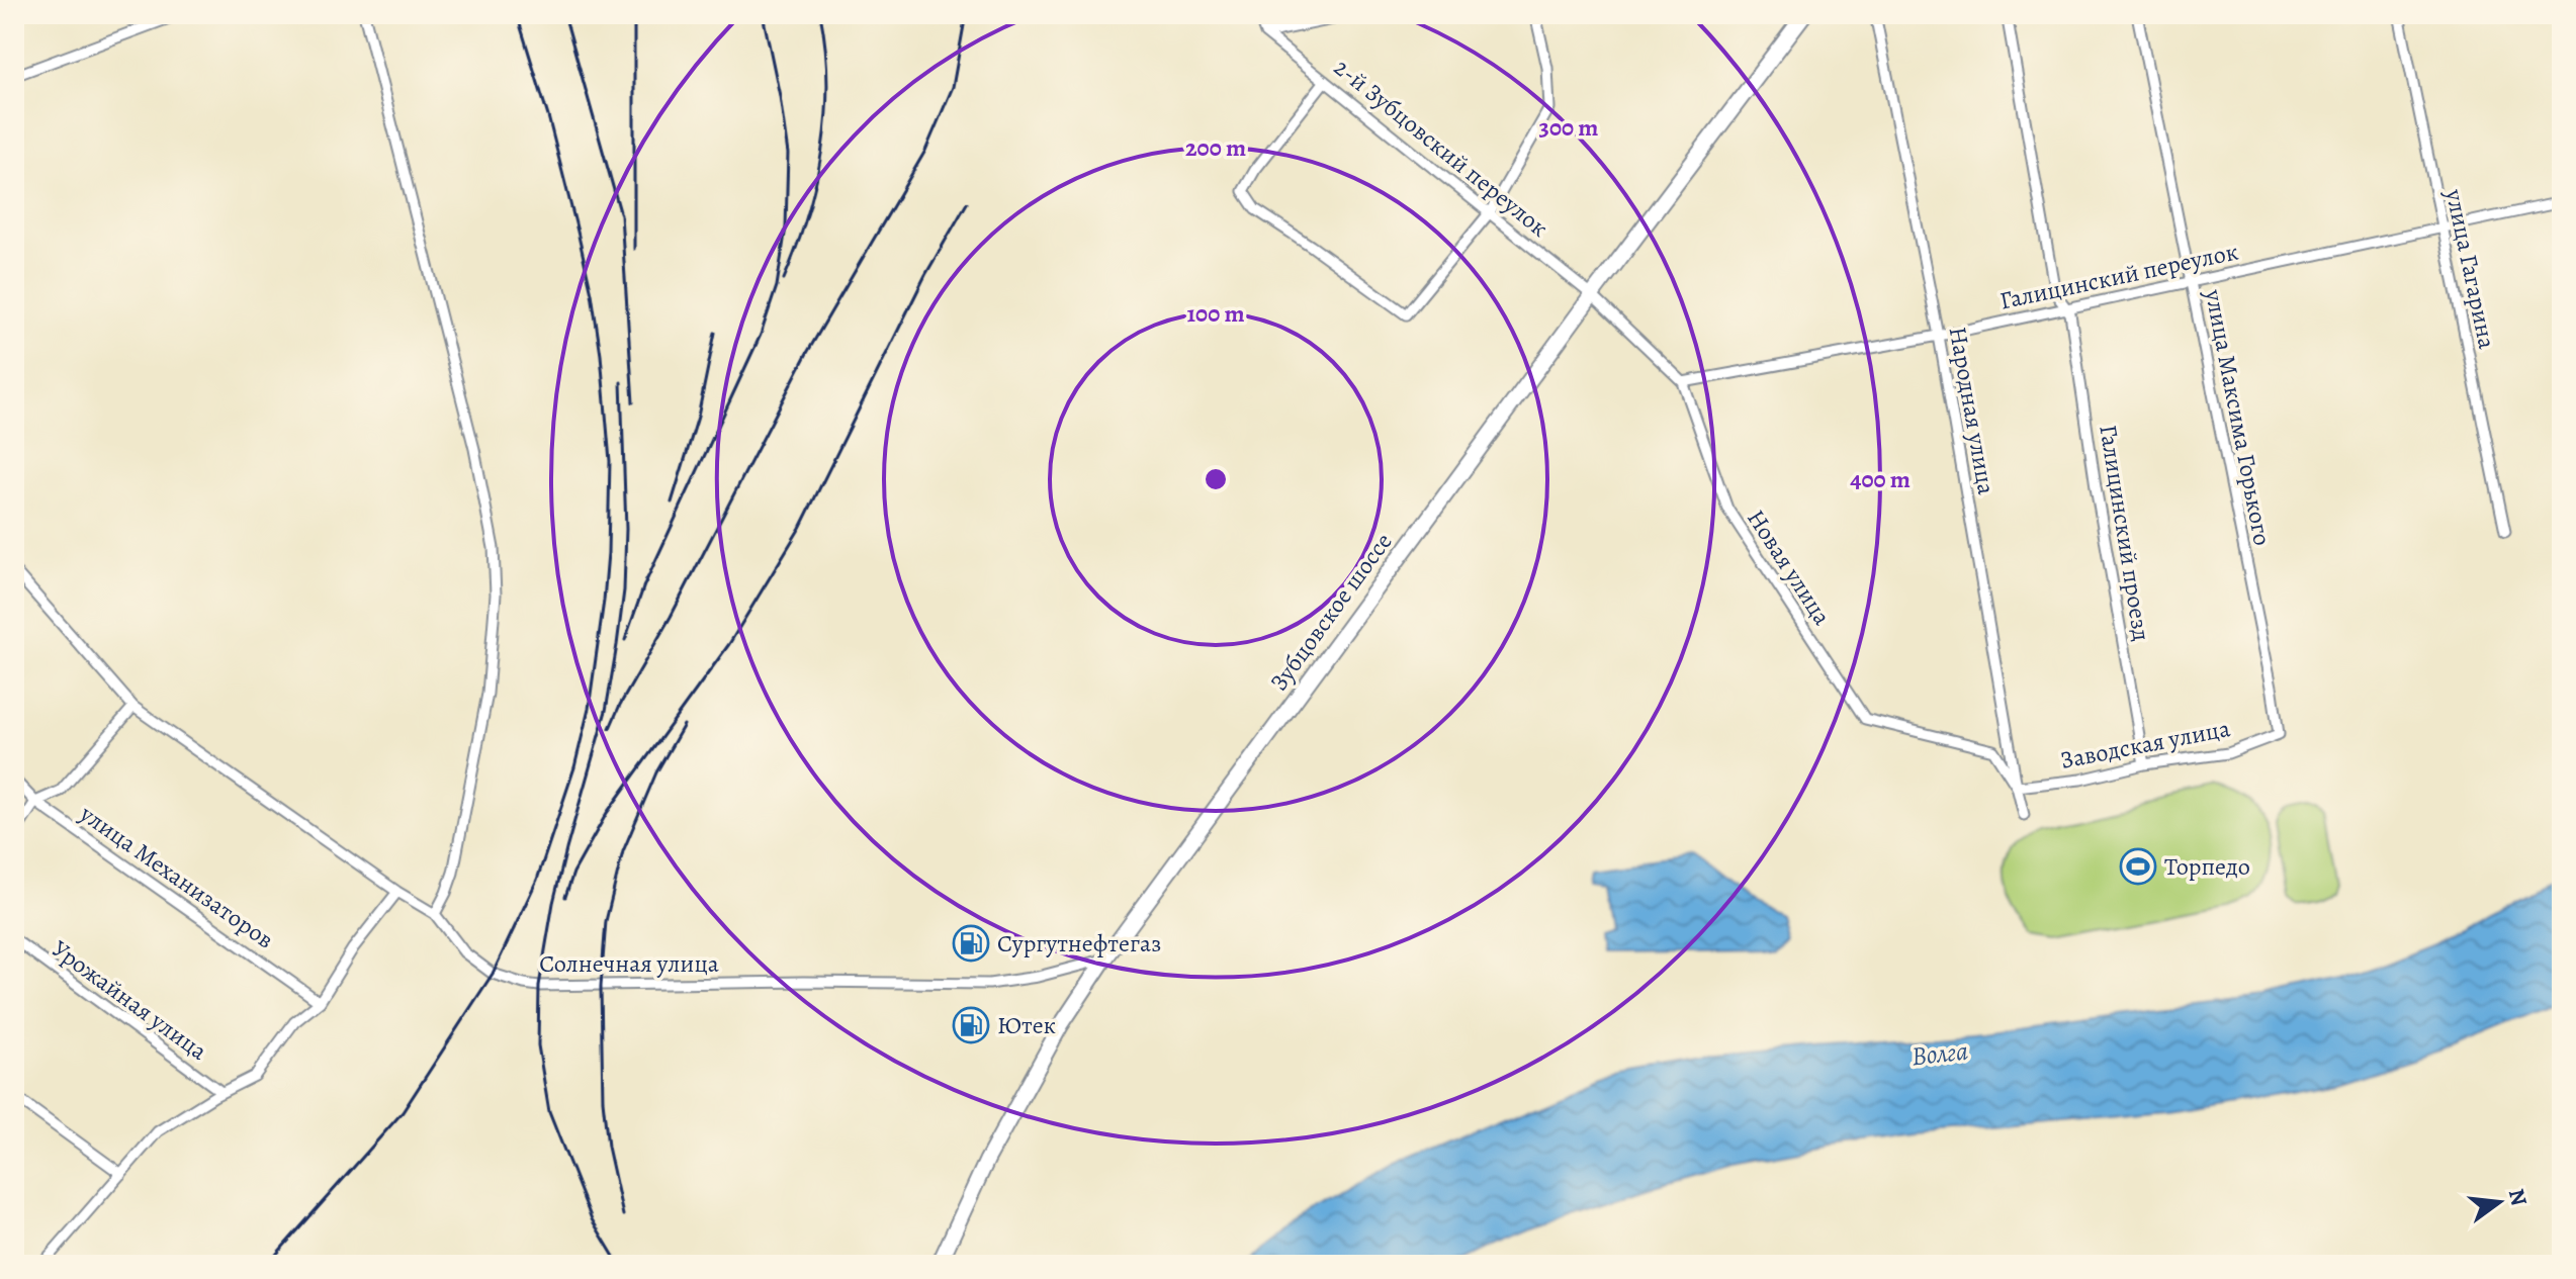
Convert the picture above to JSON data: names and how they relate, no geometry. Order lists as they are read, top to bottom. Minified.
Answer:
{"streets":{"main road":["Зубцовское шоссе"],"street":["2-й Зубцовский переулок","улица Гагарина","Галицинский переулок","Народная улица","улица Максима Горького","Галицинский проезд","Новая улица","Заводская улица","улица Механизаторов","Солнечная улица","Урожайная улица"]},"crossings":[["2-й Зубцовский переулок","Новая улица"],["2-й Зубцовский переулок","Зубцовское шоссе"],["улица Гагарина","Галицинский переулок"],["Галицинский переулок","Народная улица"],["Галицинский переулок","улица Максима Горького"],["Галицинский переулок","Галицинский проезд"],["Галицинский переулок","Новая улица"],["Народная улица","Новая улица"],["Народная улица","Заводская улица"],["улица Максима Горького","Заводская улица"],["Галицинский проезд","Заводская улица"],["Новая улица","Зубцовское шоссе"],["Новая улица","Заводская улица"],["Зубцовское шоссе","Солнечная улица"]],"water":["Волга"],"places":{"sports":["Торпедо"],"fuel station":["Сургутнефтегаз","Ютек"]},"north":"right","rings":["300 m","200 m","100 m","400 m"]}
